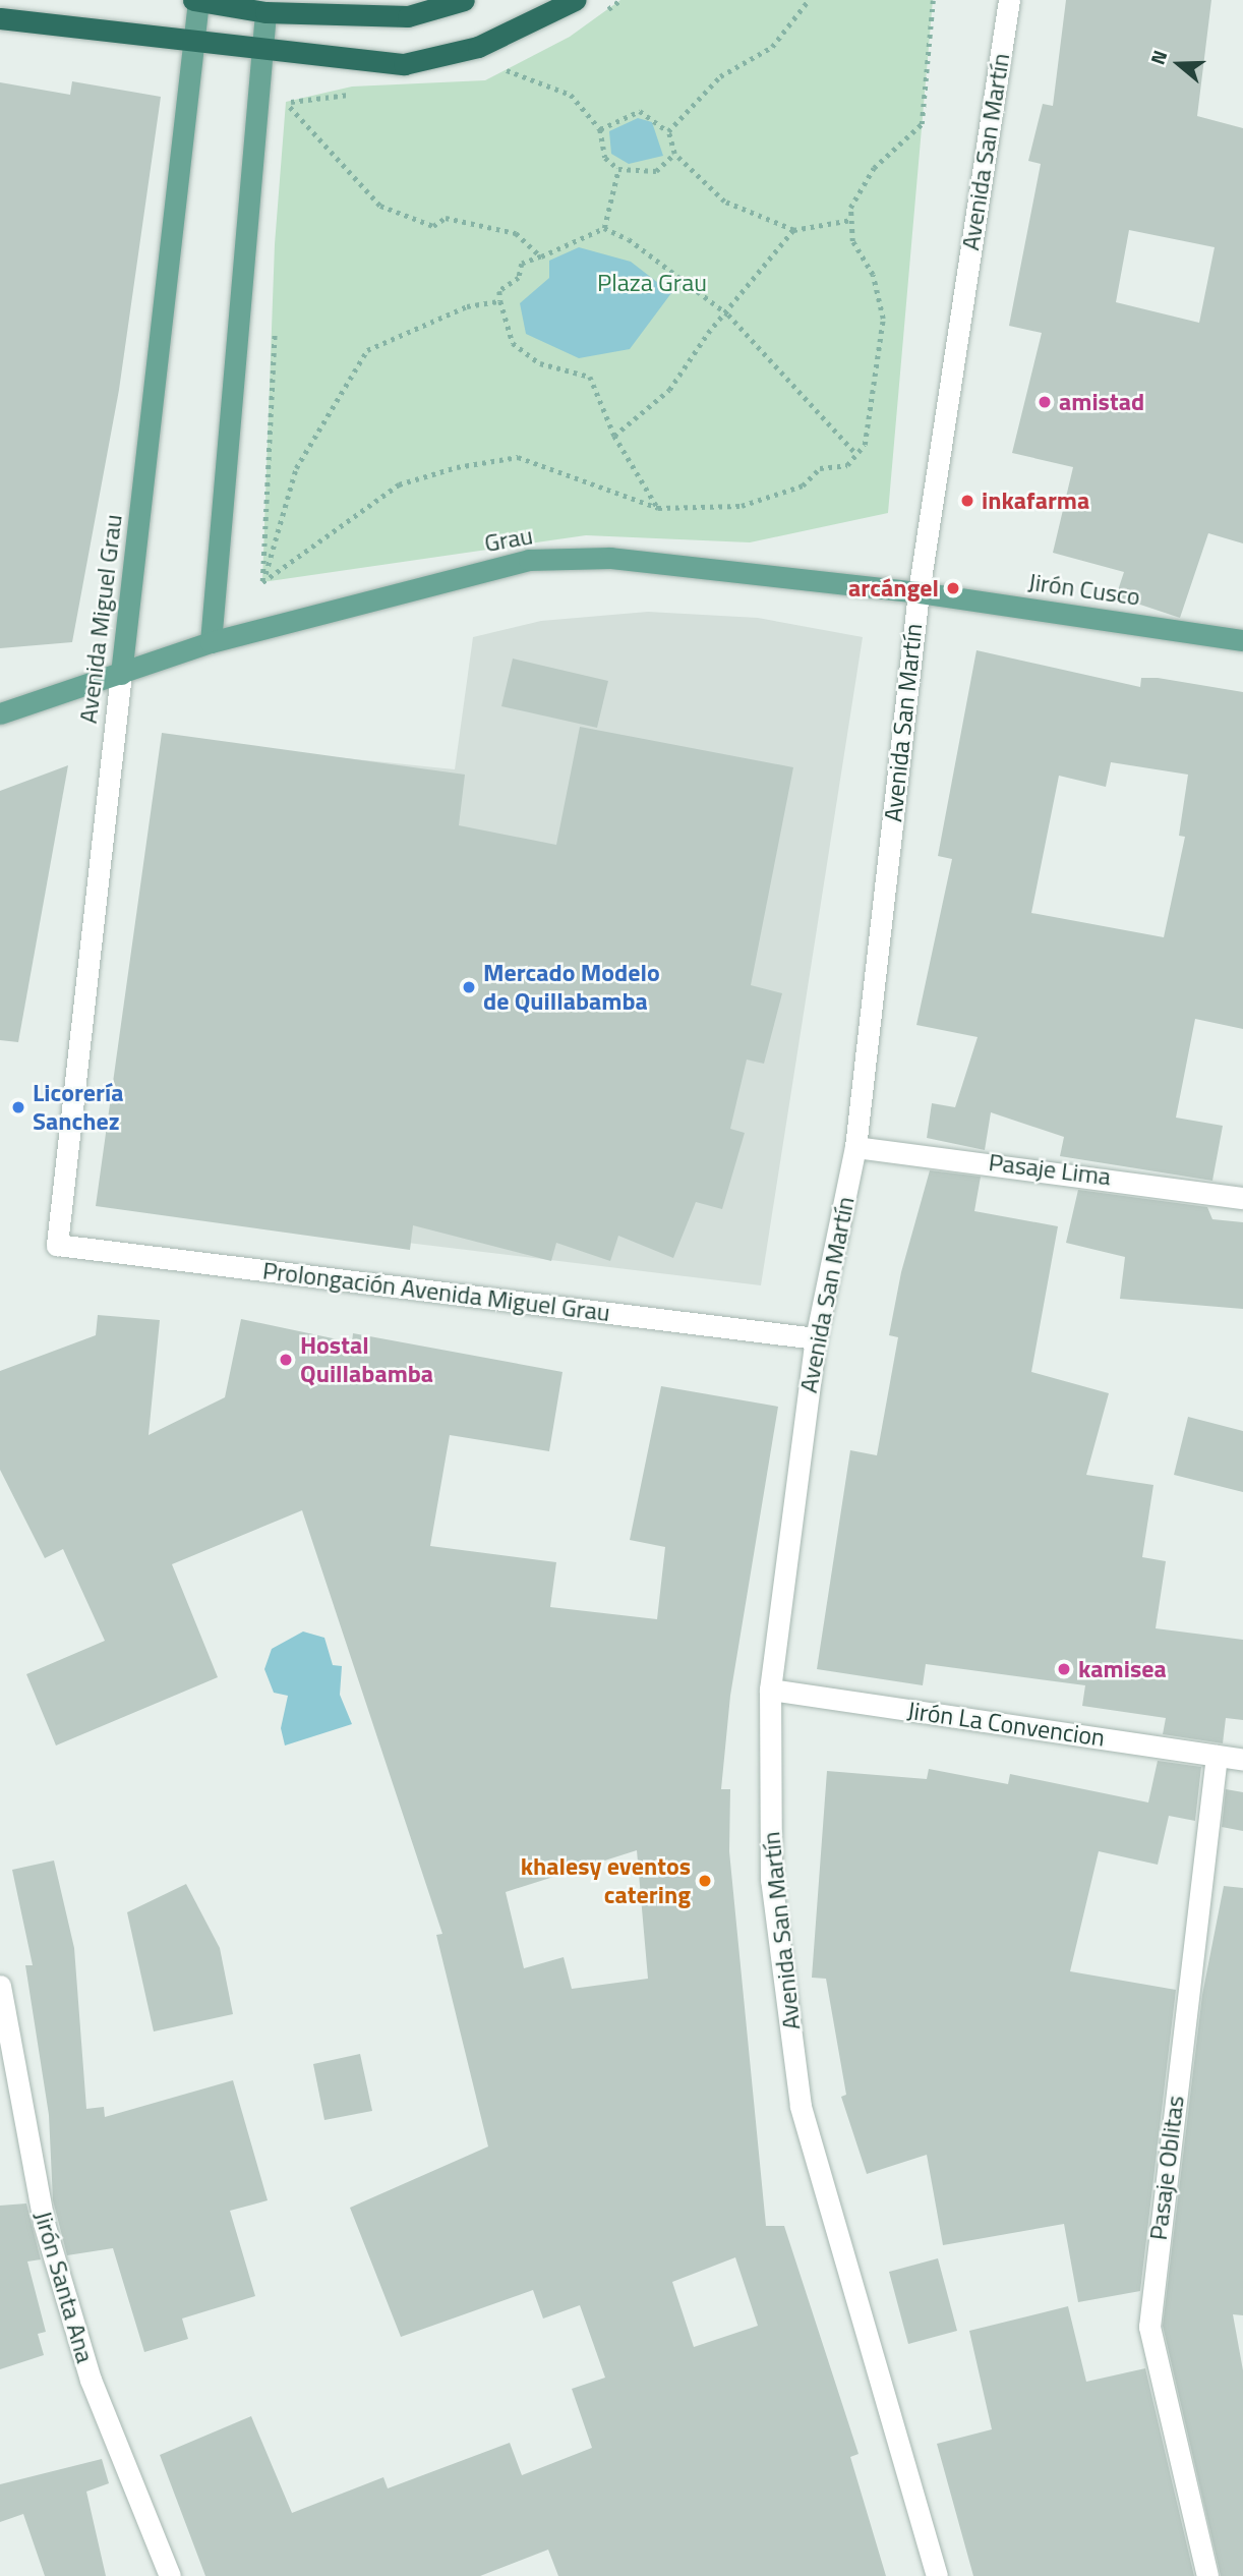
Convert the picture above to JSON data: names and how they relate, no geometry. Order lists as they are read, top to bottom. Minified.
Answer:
{"streets":{"main road":["Grau","Jirón Cusco","Avenida Miguel Grau"],"street":["Avenida San Martín","Pasaje Lima","Prolongación Avenida Miguel Grau","Jirón La Convencion","Pasaje Oblitas","Jirón Santa Ana"]},"crossings":[["Avenida San Martín","Grau"],["Avenida San Martín","Jirón Cusco"],["Avenida San Martín","Pasaje Lima"],["Avenida San Martín","Prolongación Avenida Miguel Grau"],["Avenida San Martín","Jirón La Convencion"],["Grau","Jirón Cusco"],["Grau","Avenida Miguel Grau"],["Avenida Miguel Grau","Prolongación Avenida Miguel Grau"],["Jirón La Convencion","Pasaje Oblitas"]],"parks":["Plaza Grau"],"places":["amistad","inkafarma","arcángel","Mercado Modelo de Quillabamba","Licorería Sanchez","Hostal Quillabamba","kamisea","khalesy eventos catering"],"north":"left"}
